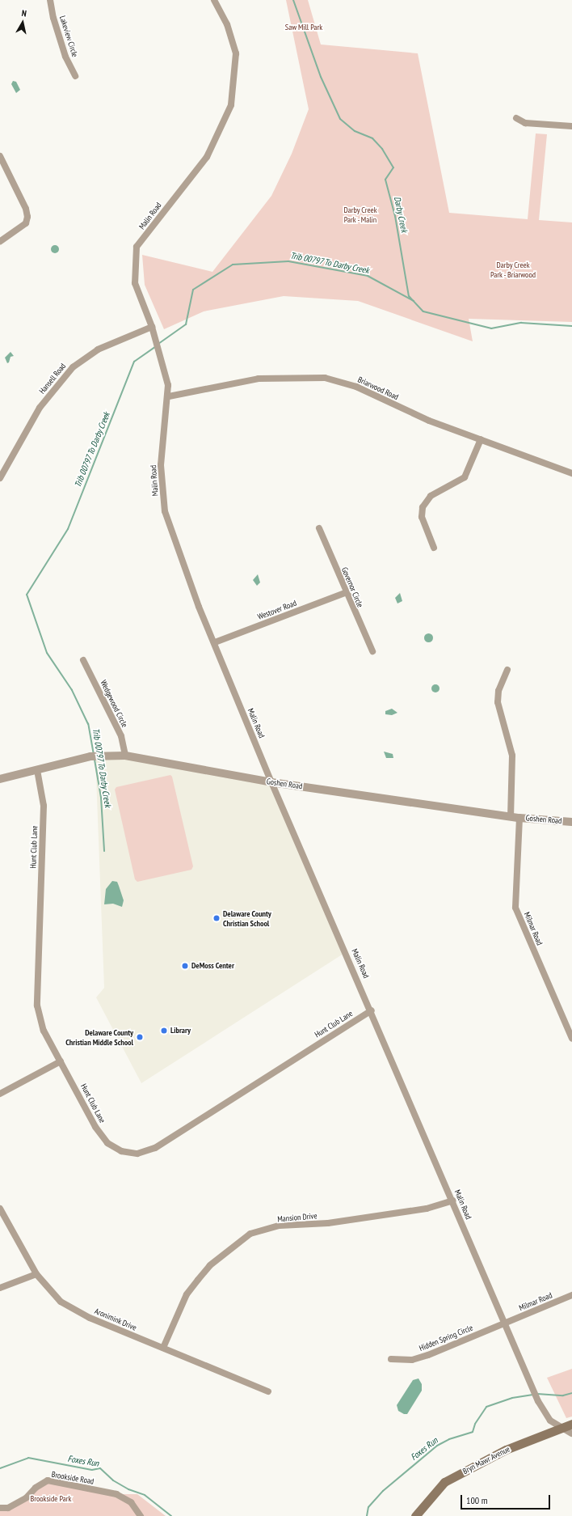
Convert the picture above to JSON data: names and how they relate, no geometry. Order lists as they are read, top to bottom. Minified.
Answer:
{"streets":{"main road":["Bryn Mawr Avenue"],"street":["Lakeview Circle","Malin Road","Hansell Road","Briarwood Road","Governor Circle","Westover Road","Wedgewood Circle","Goshen Road","Hunt Club Lane","Milmar Road","Mansion Drive","Aronimink Drive","Hidden Spring Circle","Brookside Road"]},"crossings":[["Malin Road","Hansell Road"],["Malin Road","Briarwood Road"],["Malin Road","Westover Road"],["Malin Road","Goshen Road"],["Malin Road","Hunt Club Lane"],["Malin Road","Milmar Road"],["Malin Road","Mansion Drive"],["Malin Road","Hidden Spring Circle"],["Malin Road","Bryn Mawr Avenue"],["Governor Circle","Westover Road"],["Wedgewood Circle","Goshen Road"],["Goshen Road","Hunt Club Lane"],["Goshen Road","Milmar Road"],["Milmar Road","Hidden Spring Circle"],["Mansion Drive","Aronimink Drive"]],"water":["Darby Creek","Trib 00797 To Darby Creek","Foxes Run"],"parks":["Saw Mill Park","Darby Creek Park - Malin","Darby Creek Park - Briarwood","Brookside Park"],"places":["Delaware County Christian School","DeMoss Center","Library","Delaware County Christian Middle School"],"scale_bar":"100 m","north":"top"}
